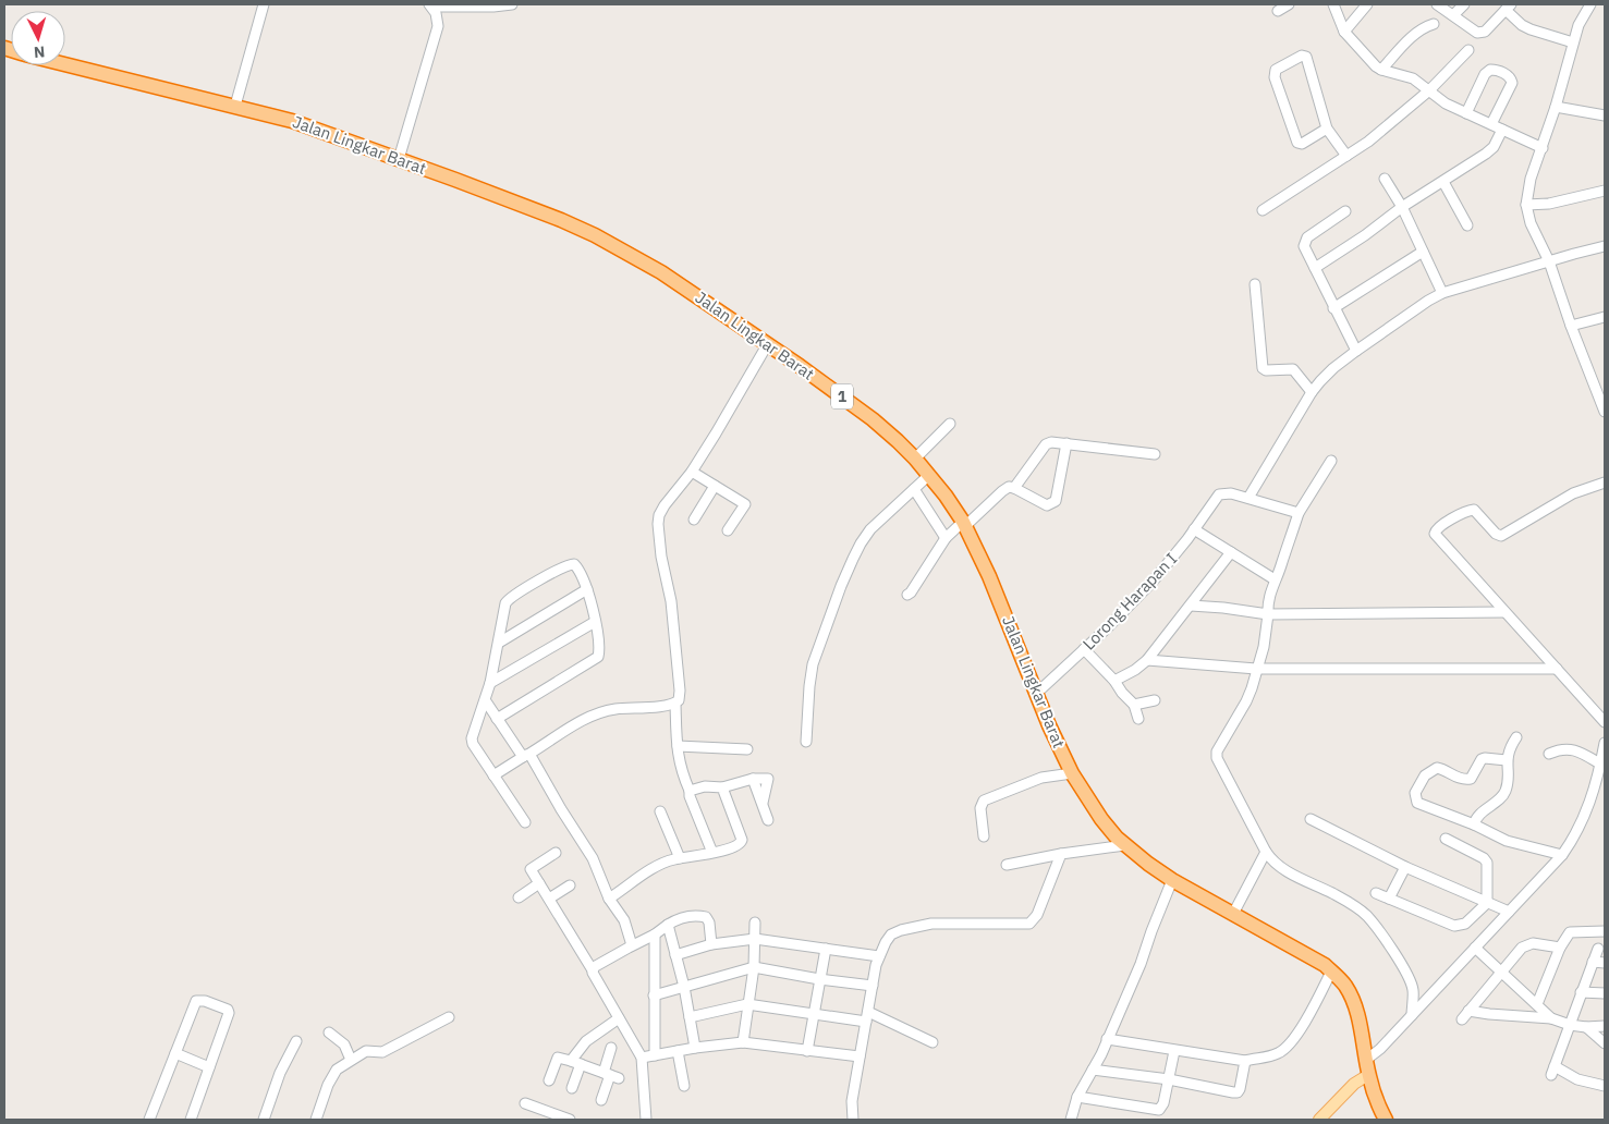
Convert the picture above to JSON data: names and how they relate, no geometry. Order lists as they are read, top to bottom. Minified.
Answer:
{"streets":{"highway":["Jalan Lingkar Barat","1"],"street":["Lorong Harapan I"]},"crossings":[["Jalan Lingkar Barat","Lorong Harapan I"]],"north":"bottom"}
